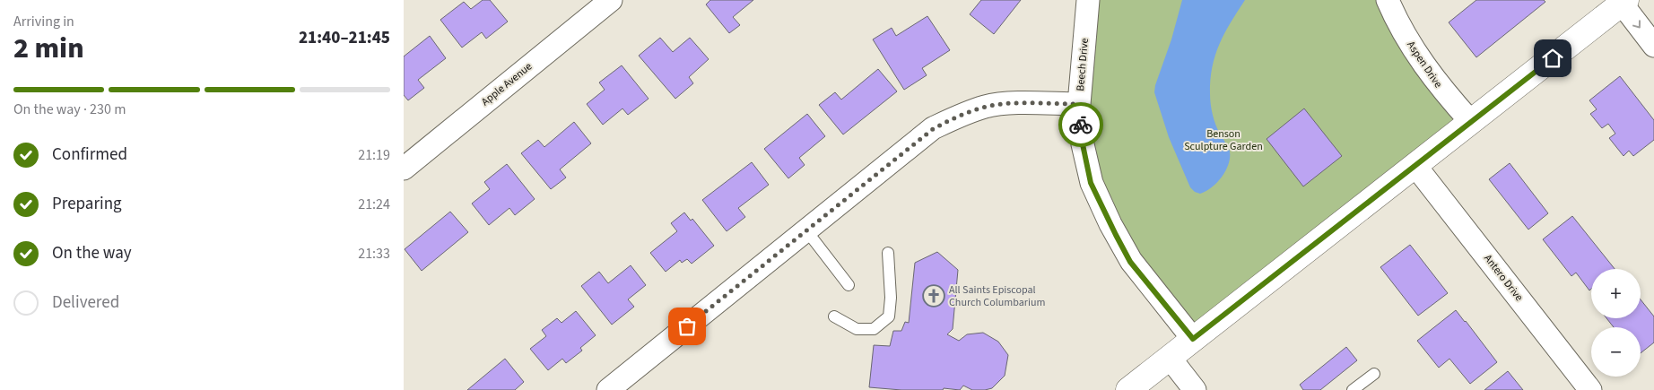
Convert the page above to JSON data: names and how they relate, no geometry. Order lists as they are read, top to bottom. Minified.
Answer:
{"streets":{"street":["Beech Drive","Aspen Drive","Apple Avenue","Antero Drive"]},"parks":["Benson Sculpture Garden"],"places":{"church":["All Saints Episcopal Church Columbarium"]},"page":{"heading":["2 min","Arriving in","21:40–21:45"],"bar":"On the way · 230 m","list":[["Confirmed","21:19"],["Preparing","21:24"],["On the way","21:33"],"Delivered"],"map_buttons":["+","−"]}}
